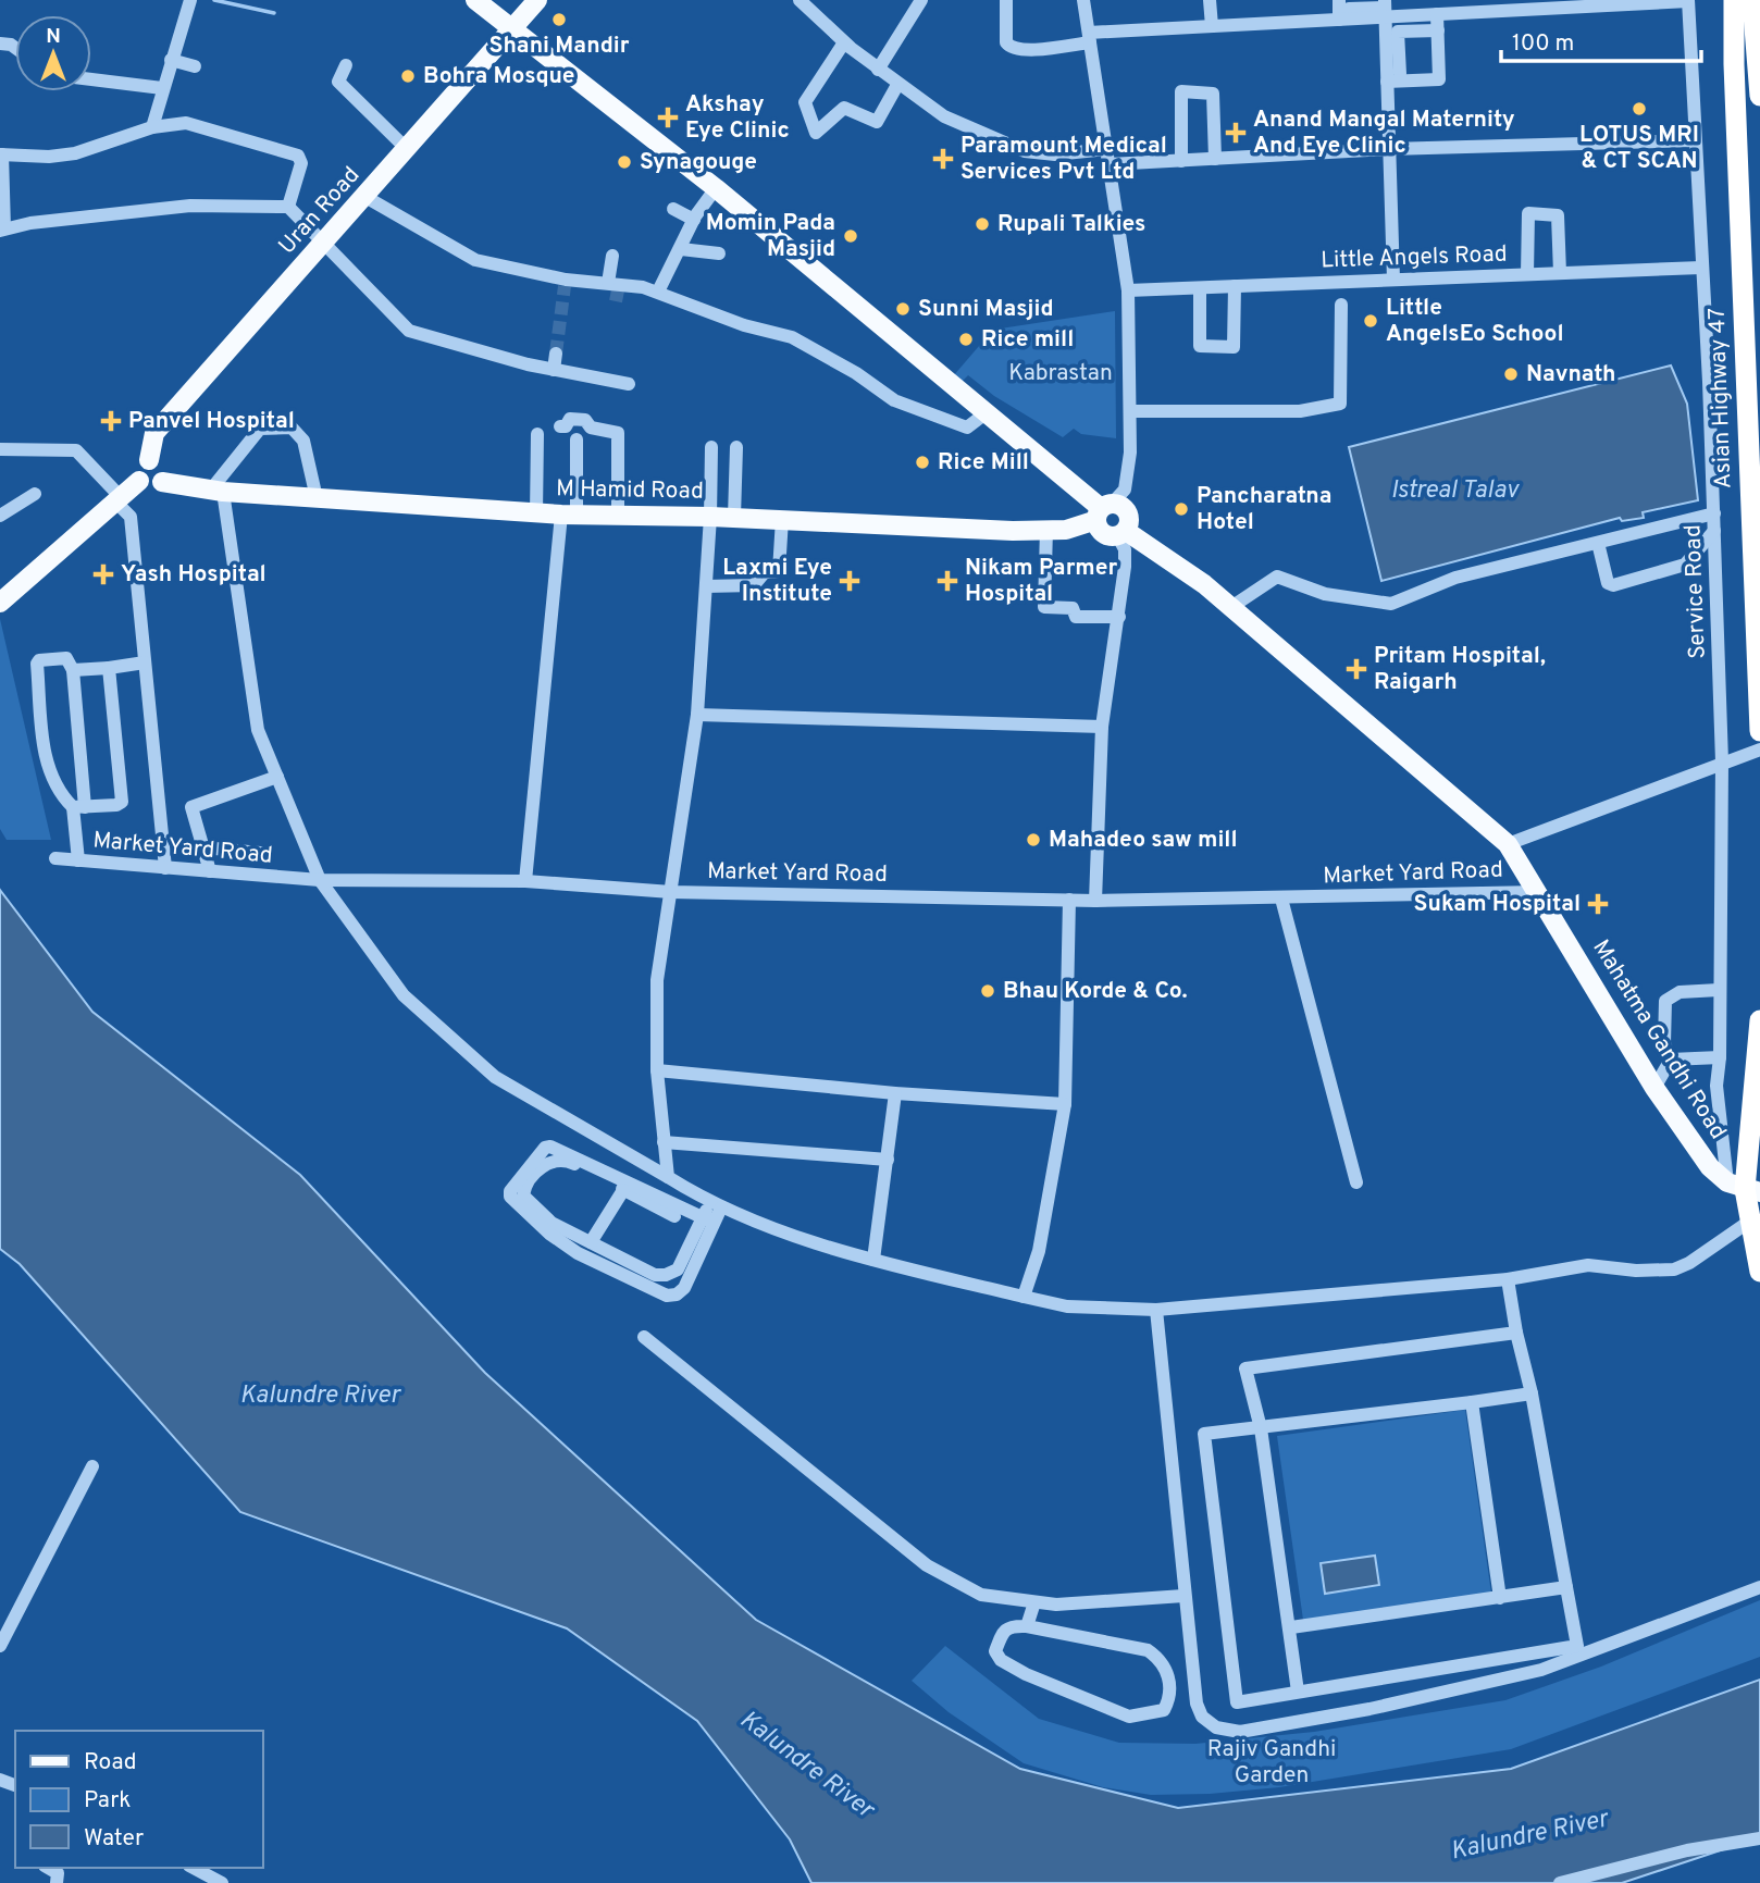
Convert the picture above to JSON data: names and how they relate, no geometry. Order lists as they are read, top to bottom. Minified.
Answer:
{"streets":{"highway":["Asian Highway 47"],"main road":["Uran Road","M Hamid Road","Mahatma Gandhi Road"],"street":["Little Angels Road","Service Road","Market Yard Road"]},"crossings":[["Uran Road","M Hamid Road"],["Little Angels Road","Service Road"],["M Hamid Road","Mahatma Gandhi Road"],["Service Road","Mahatma Gandhi Road"],["Market Yard Road","Mahatma Gandhi Road"]],"water":["Istreal Talav","Kalundre River"],"parks":["Kabrastan","Rajiv Gandhi Garden"],"places":{"other":["Shani Mandir","Bohra Mosque","LOTUS MRI & CT SCAN","Synagouge","Rupali Talkies","Momin Pada Masjid","Sunni Masjid","Little AngelsEo School","Rice mill","Navnath","Rice Mill","Pancharatna Hotel","Mahadeo saw mill","Bhau Korde & Co."],"health":["Akshay Eye Clinic","Anand Mangal Maternity And Eye Clinic","Paramount Medical Services Pvt Ltd","Panvel Hospital","Yash Hospital","Laxmi Eye Institute","Nikam Parmer Hospital","Pritam Hospital, Raigarh","Sukam Hospital"]},"legend":["Road","Park","Water"],"scale_bar":"100 m","north":"top"}
